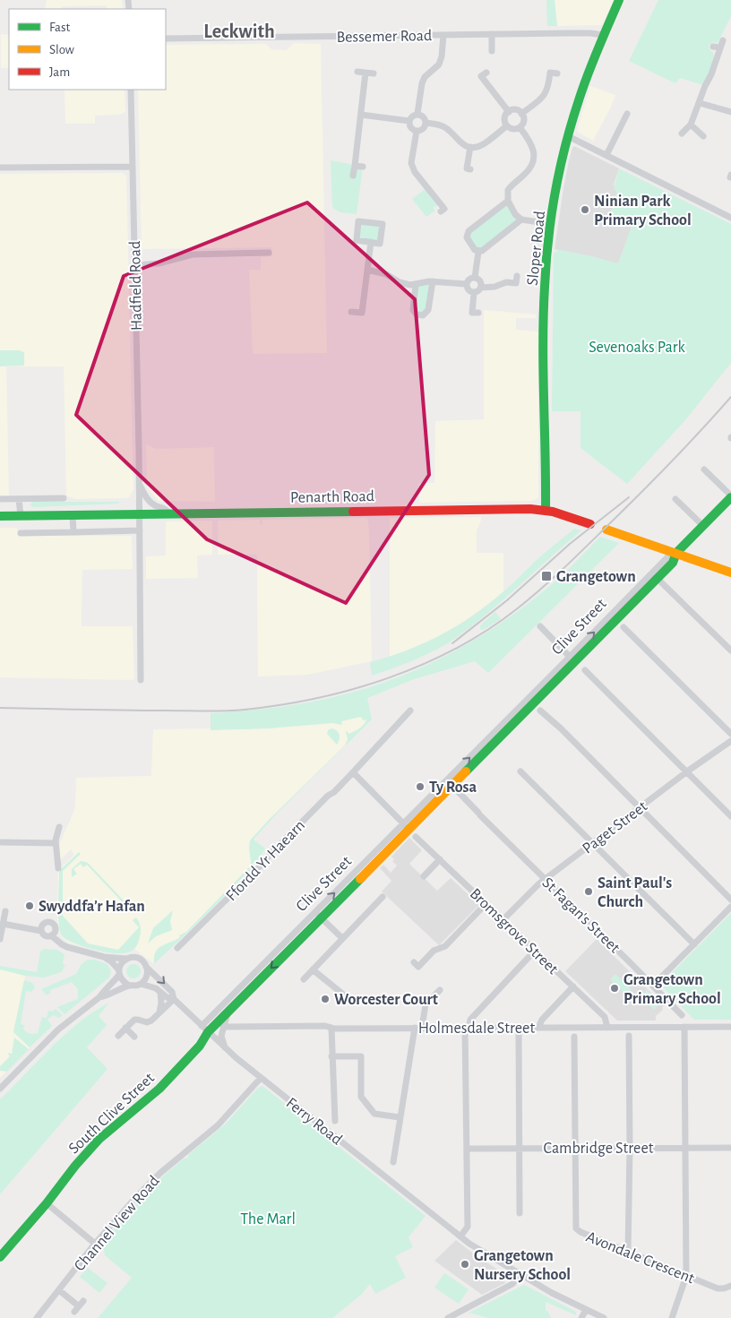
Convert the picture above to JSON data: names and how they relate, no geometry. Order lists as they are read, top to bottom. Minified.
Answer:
{"streets":{"street":["Bessemer Road","Sloper Road","Hadfield Road","Penarth Road","Clive Street","Paget Street","Ffordd Yr Haearn","St Fagan's Street","Bromsgrove Street","Holmesdale Street","South Clive Street","Ferry Road","Cambridge Street","Channel View Road","Avondale Crescent"]},"crossings":[["Bessemer Road","Sloper Road"],["Sloper Road","Penarth Road"],["Hadfield Road","Penarth Road"],["Penarth Road","Clive Street"],["Clive Street","St Fagan's Street"],["Clive Street","Holmesdale Street"],["Clive Street","South Clive Street"],["Clive Street","Ferry Road"],["Paget Street","St Fagan's Street"],["Paget Street","Bromsgrove Street"],["Bromsgrove Street","Holmesdale Street"],["South Clive Street","Ferry Road"],["Ferry Road","Channel View Road"],["Cambridge Street","Avondale Crescent"]],"districts":["Leckwith"],"parks":["Sevenoaks Park","The Marl"],"places":{"other":["Ninian Park Primary School","Ty Rosa","Saint Paul's Church","Swyddfa’r Hafan","Grangetown Primary School","Worcester Court","Grangetown Nursery School"],"transit":["Grangetown"]},"legend":["Fast","Slow","Jam"]}
